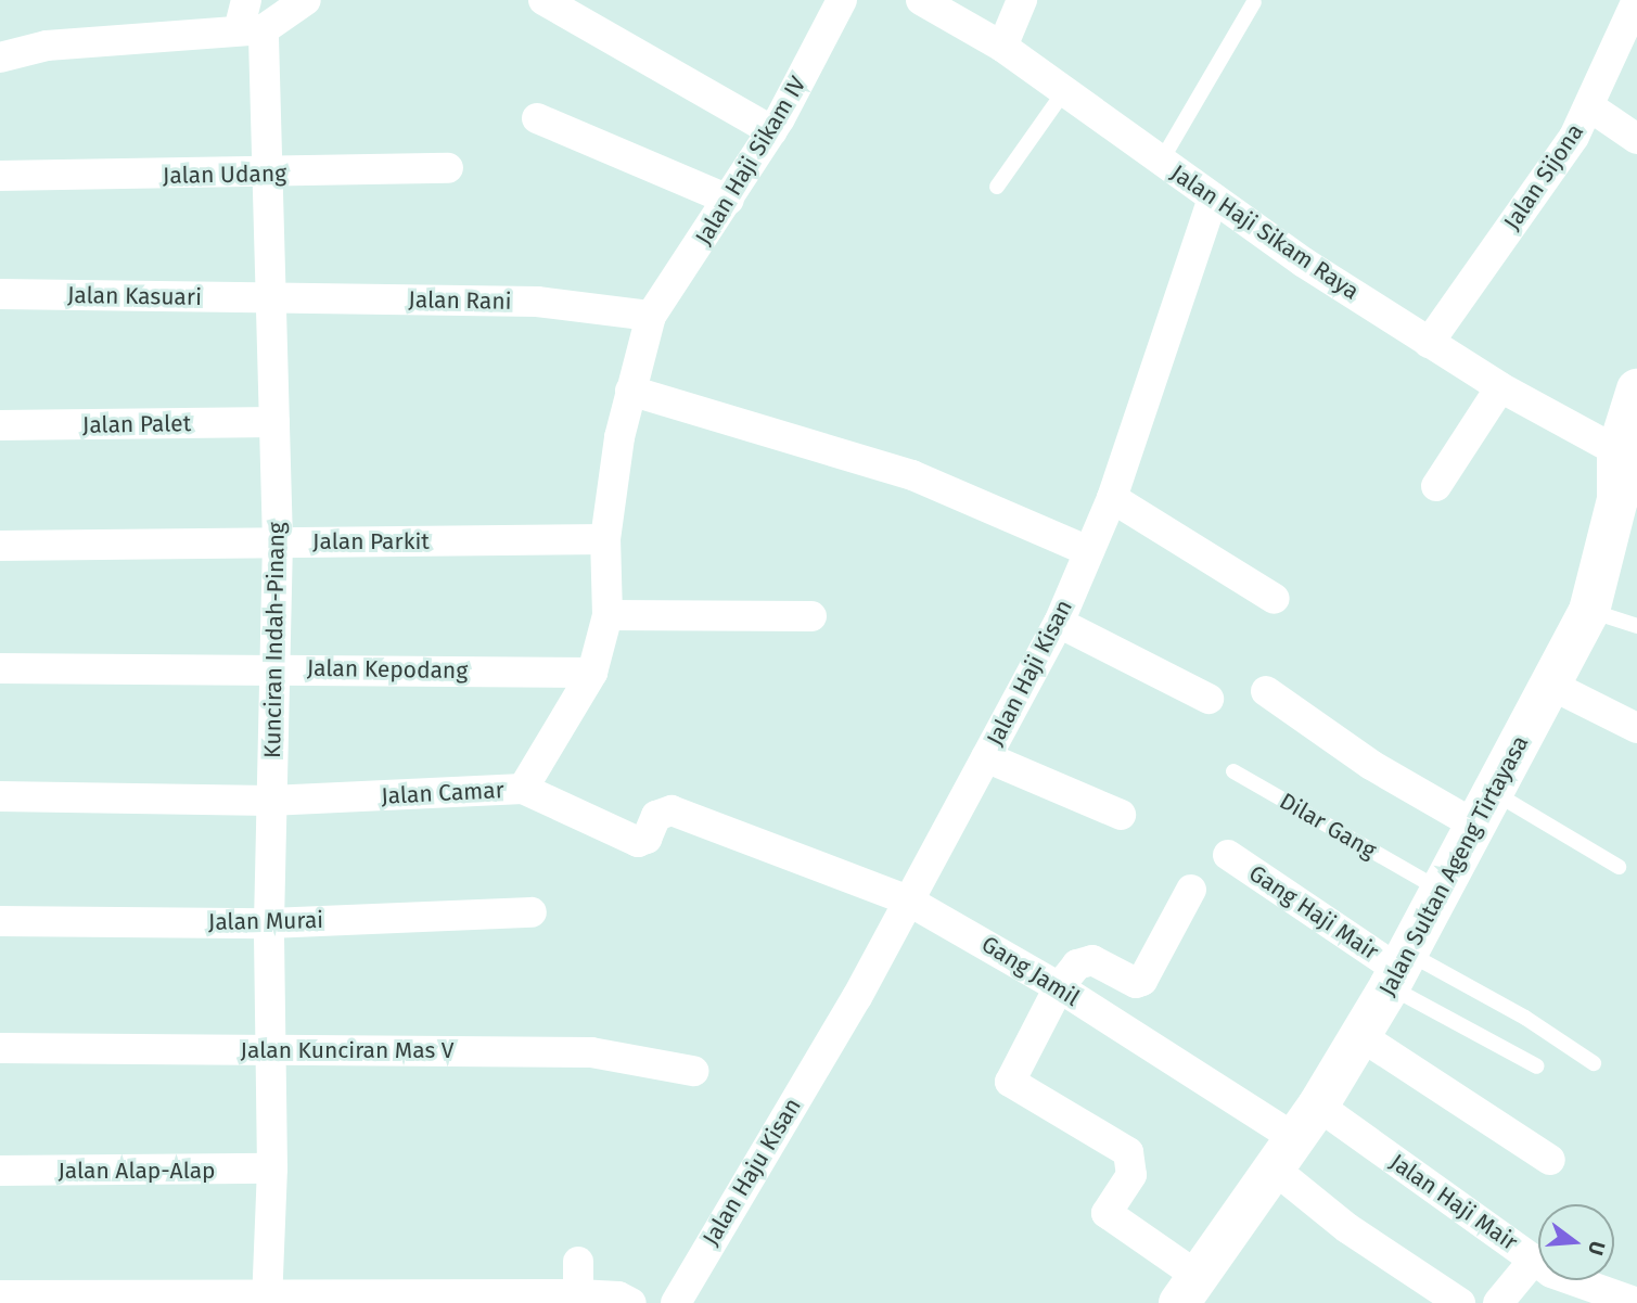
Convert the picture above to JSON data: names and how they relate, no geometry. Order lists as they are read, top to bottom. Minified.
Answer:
{"streets":{"main road":["Jalan Sultan Ageng Tirtayasa"],"street":["Jalan Haji Sikam IV","Jalan Udang","Jalan Sijona","Jalan Haji Sikam Raya","Jalan Kasuari","Jalan Rani","Jalan Palet","Jalan Parkit","Kunciran Indah-Pinang","Jalan Kepodang","Jalan Haji Kisan","Jalan Camar","Gang Haji Mair","Jalan Murai","Gang Jamil","Jalan Kunciran Mas V","Jalan Alap-Alap","Jalan Haju Kisan","Jalan Haji Mair"],"lane":["Dilar Gang"]},"crossings":[["Jalan Haji Sikam IV","Jalan Rani"],["Jalan Haji Sikam IV","Jalan Camar"],["Jalan Udang","Kunciran Indah-Pinang"],["Jalan Sijona","Jalan Haji Sikam Raya"],["Jalan Haji Sikam Raya","Jalan Haji Kisan"],["Jalan Haji Sikam Raya","Jalan Sultan Ageng Tirtayasa"],["Jalan Kasuari","Jalan Rani"],["Jalan Kasuari","Kunciran Indah-Pinang"],["Jalan Rani","Kunciran Indah-Pinang"],["Jalan Rani","Jalan Camar"],["Jalan Palet","Kunciran Indah-Pinang"],["Jalan Parkit","Kunciran Indah-Pinang"],["Jalan Parkit","Jalan Camar"],["Kunciran Indah-Pinang","Jalan Kepodang"],["Kunciran Indah-Pinang","Jalan Camar"],["Kunciran Indah-Pinang","Jalan Murai"],["Kunciran Indah-Pinang","Jalan Kunciran Mas V"],["Kunciran Indah-Pinang","Jalan Alap-Alap"],["Jalan Kepodang","Jalan Camar"],["Jalan Haji Kisan","Gang Jamil"],["Jalan Haji Kisan","Jalan Haju Kisan"],["Jalan Camar","Gang Jamil"],["Dilar Gang","Jalan Sultan Ageng Tirtayasa"],["Jalan Sultan Ageng Tirtayasa","Gang Haji Mair"],["Jalan Sultan Ageng Tirtayasa","Gang Jamil"],["Jalan Sultan Ageng Tirtayasa","Jalan Haji Mair"]],"north":"right"}
